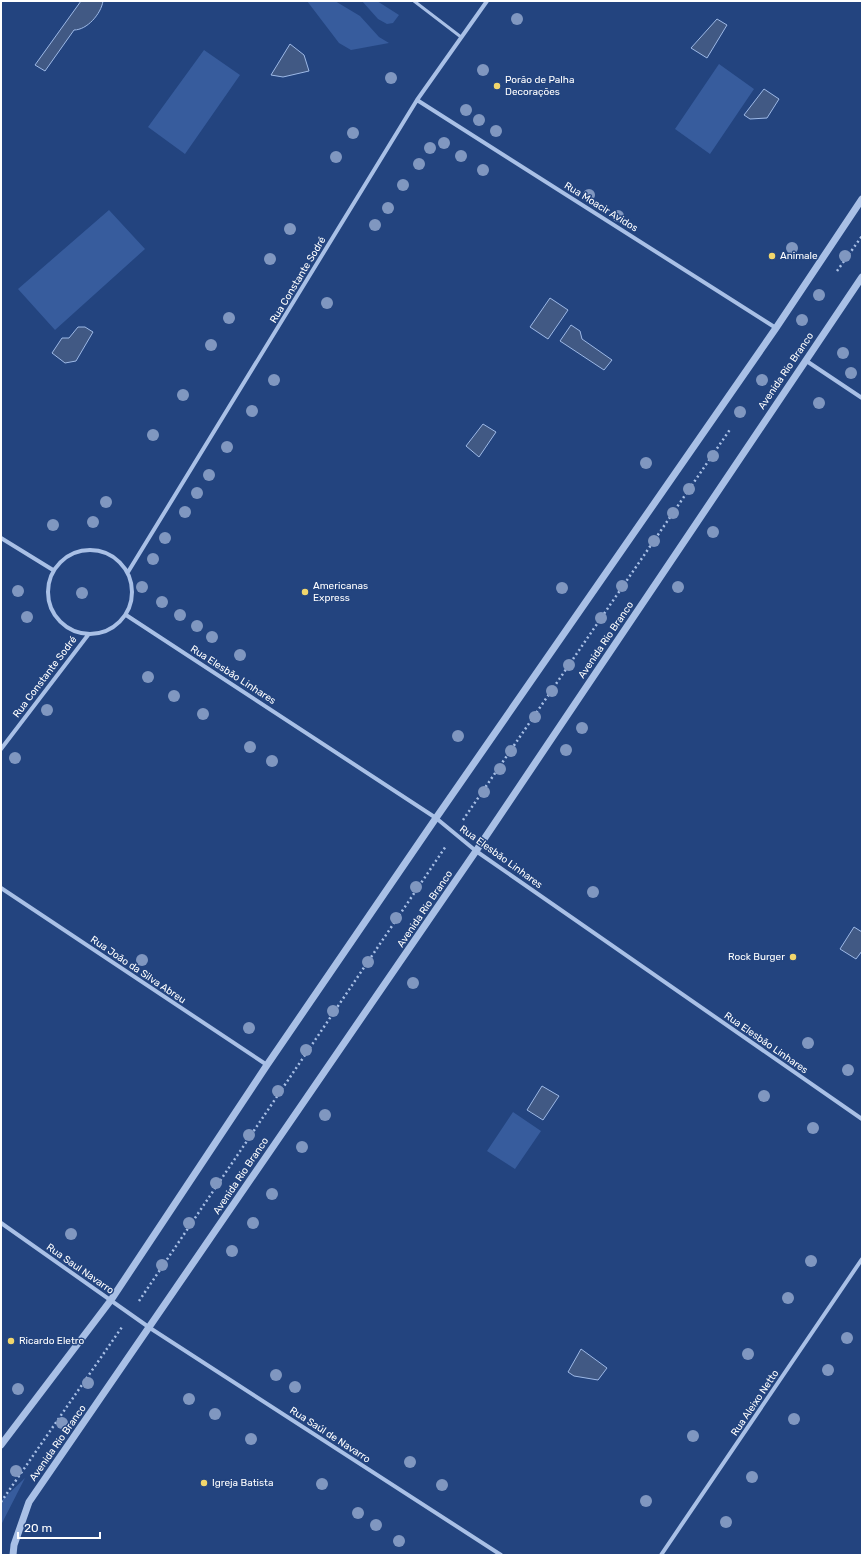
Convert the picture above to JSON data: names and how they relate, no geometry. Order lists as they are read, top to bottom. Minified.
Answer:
{"streets":{"street":["Rua Moacir Avidos","Rua Constante Sodré","Avenida Rio Branco","Rua Elesbão Linhares","Rua João da Silva Abreu","Rua Saul Navarro","Rua Aleixo Netto","Rua Saúl de Navarro"]},"crossings":[["Rua Moacir Avidos","Rua Constante Sodré"],["Rua Constante Sodré","Rua Elesbão Linhares"],["Avenida Rio Branco","Rua Elesbão Linhares"],["Avenida Rio Branco","Rua Saul Navarro"],["Avenida Rio Branco","Rua Saúl de Navarro"],["Rua Saul Navarro","Rua Saúl de Navarro"]],"places":["Porão de Palha Decorações","Animale","Americanas Express","Rock Burger","Ricardo Eletro","Igreja Batista"],"scale_bar":"20 m"}
